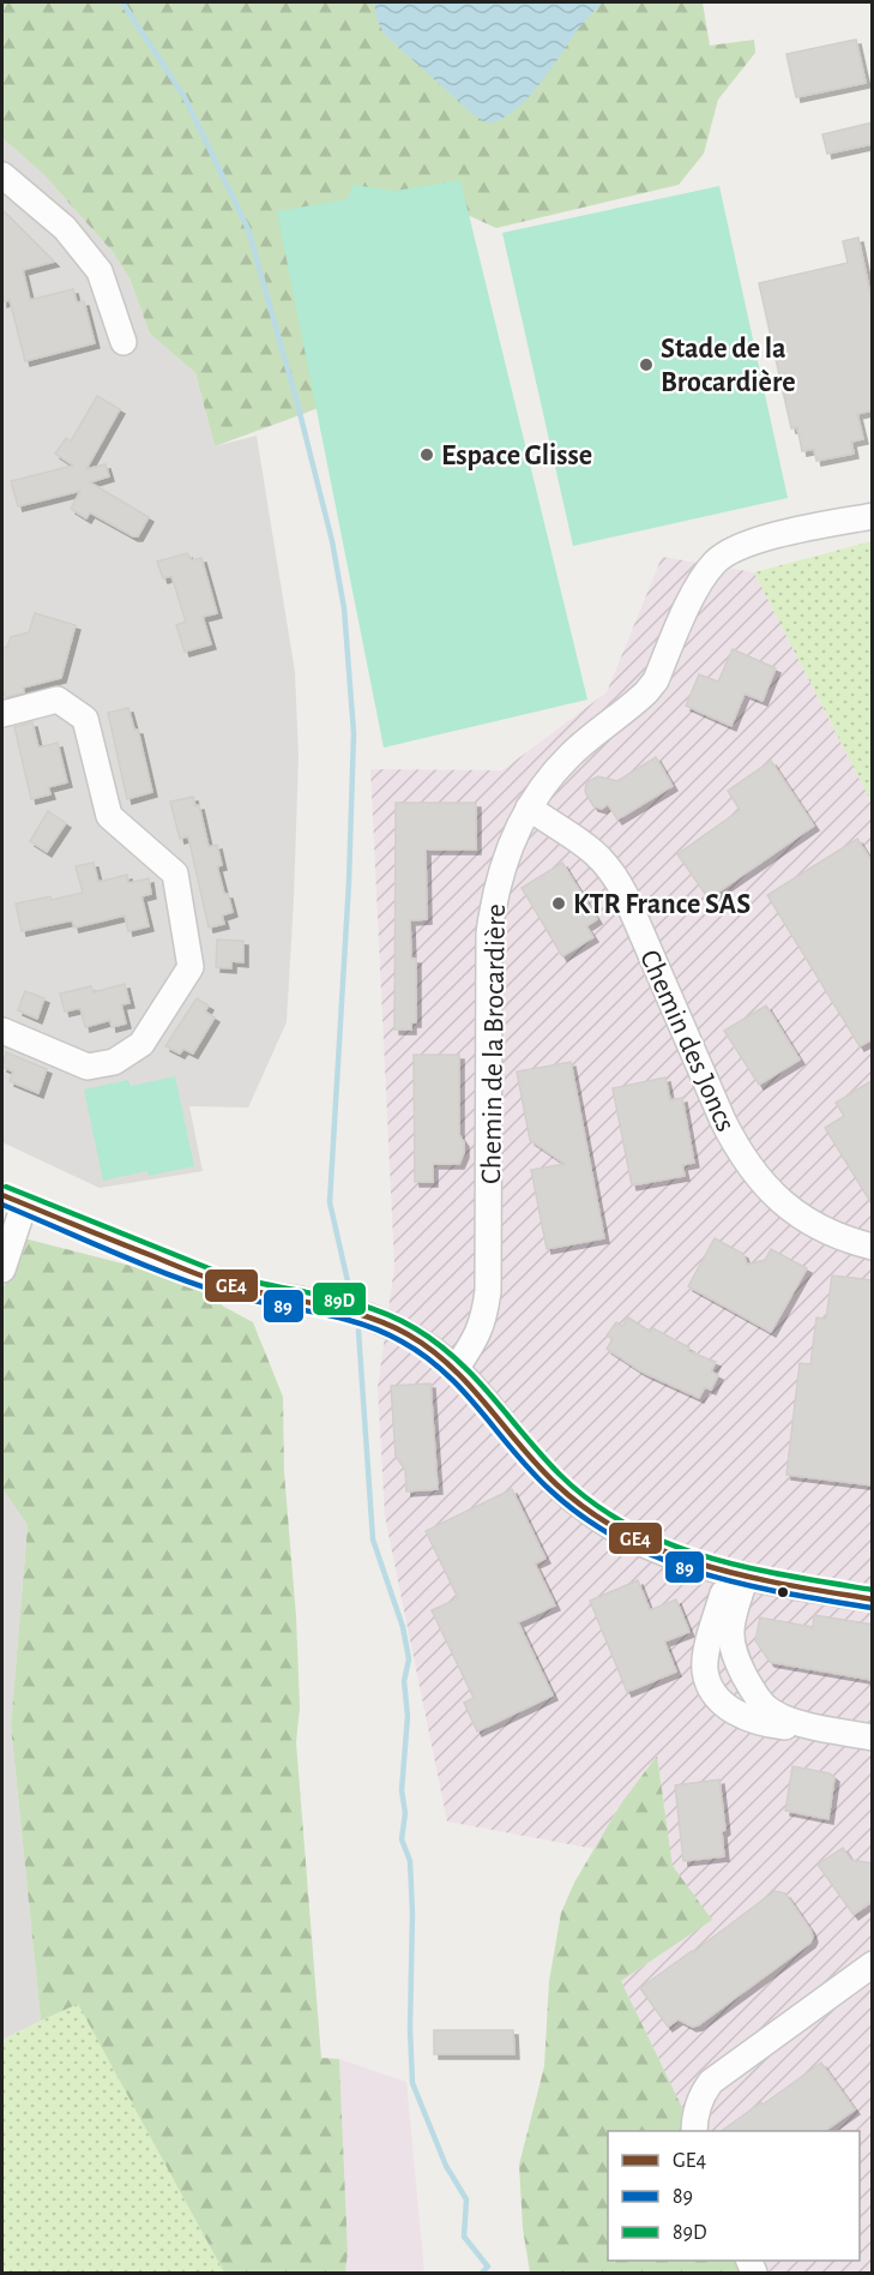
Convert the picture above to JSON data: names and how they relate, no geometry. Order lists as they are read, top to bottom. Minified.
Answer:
{"streets":{"street":["Chemin des Joncs","Chemin de la Brocardière"]},"crossings":[["Chemin des Joncs","Chemin de la Brocardière"]],"places":["Stade de la Brocardière","Espace Glisse","KTR France SAS"],"lines":["transit line 89D","transit line GE4","transit line 89"],"legend":["GE4","89","89D"]}
